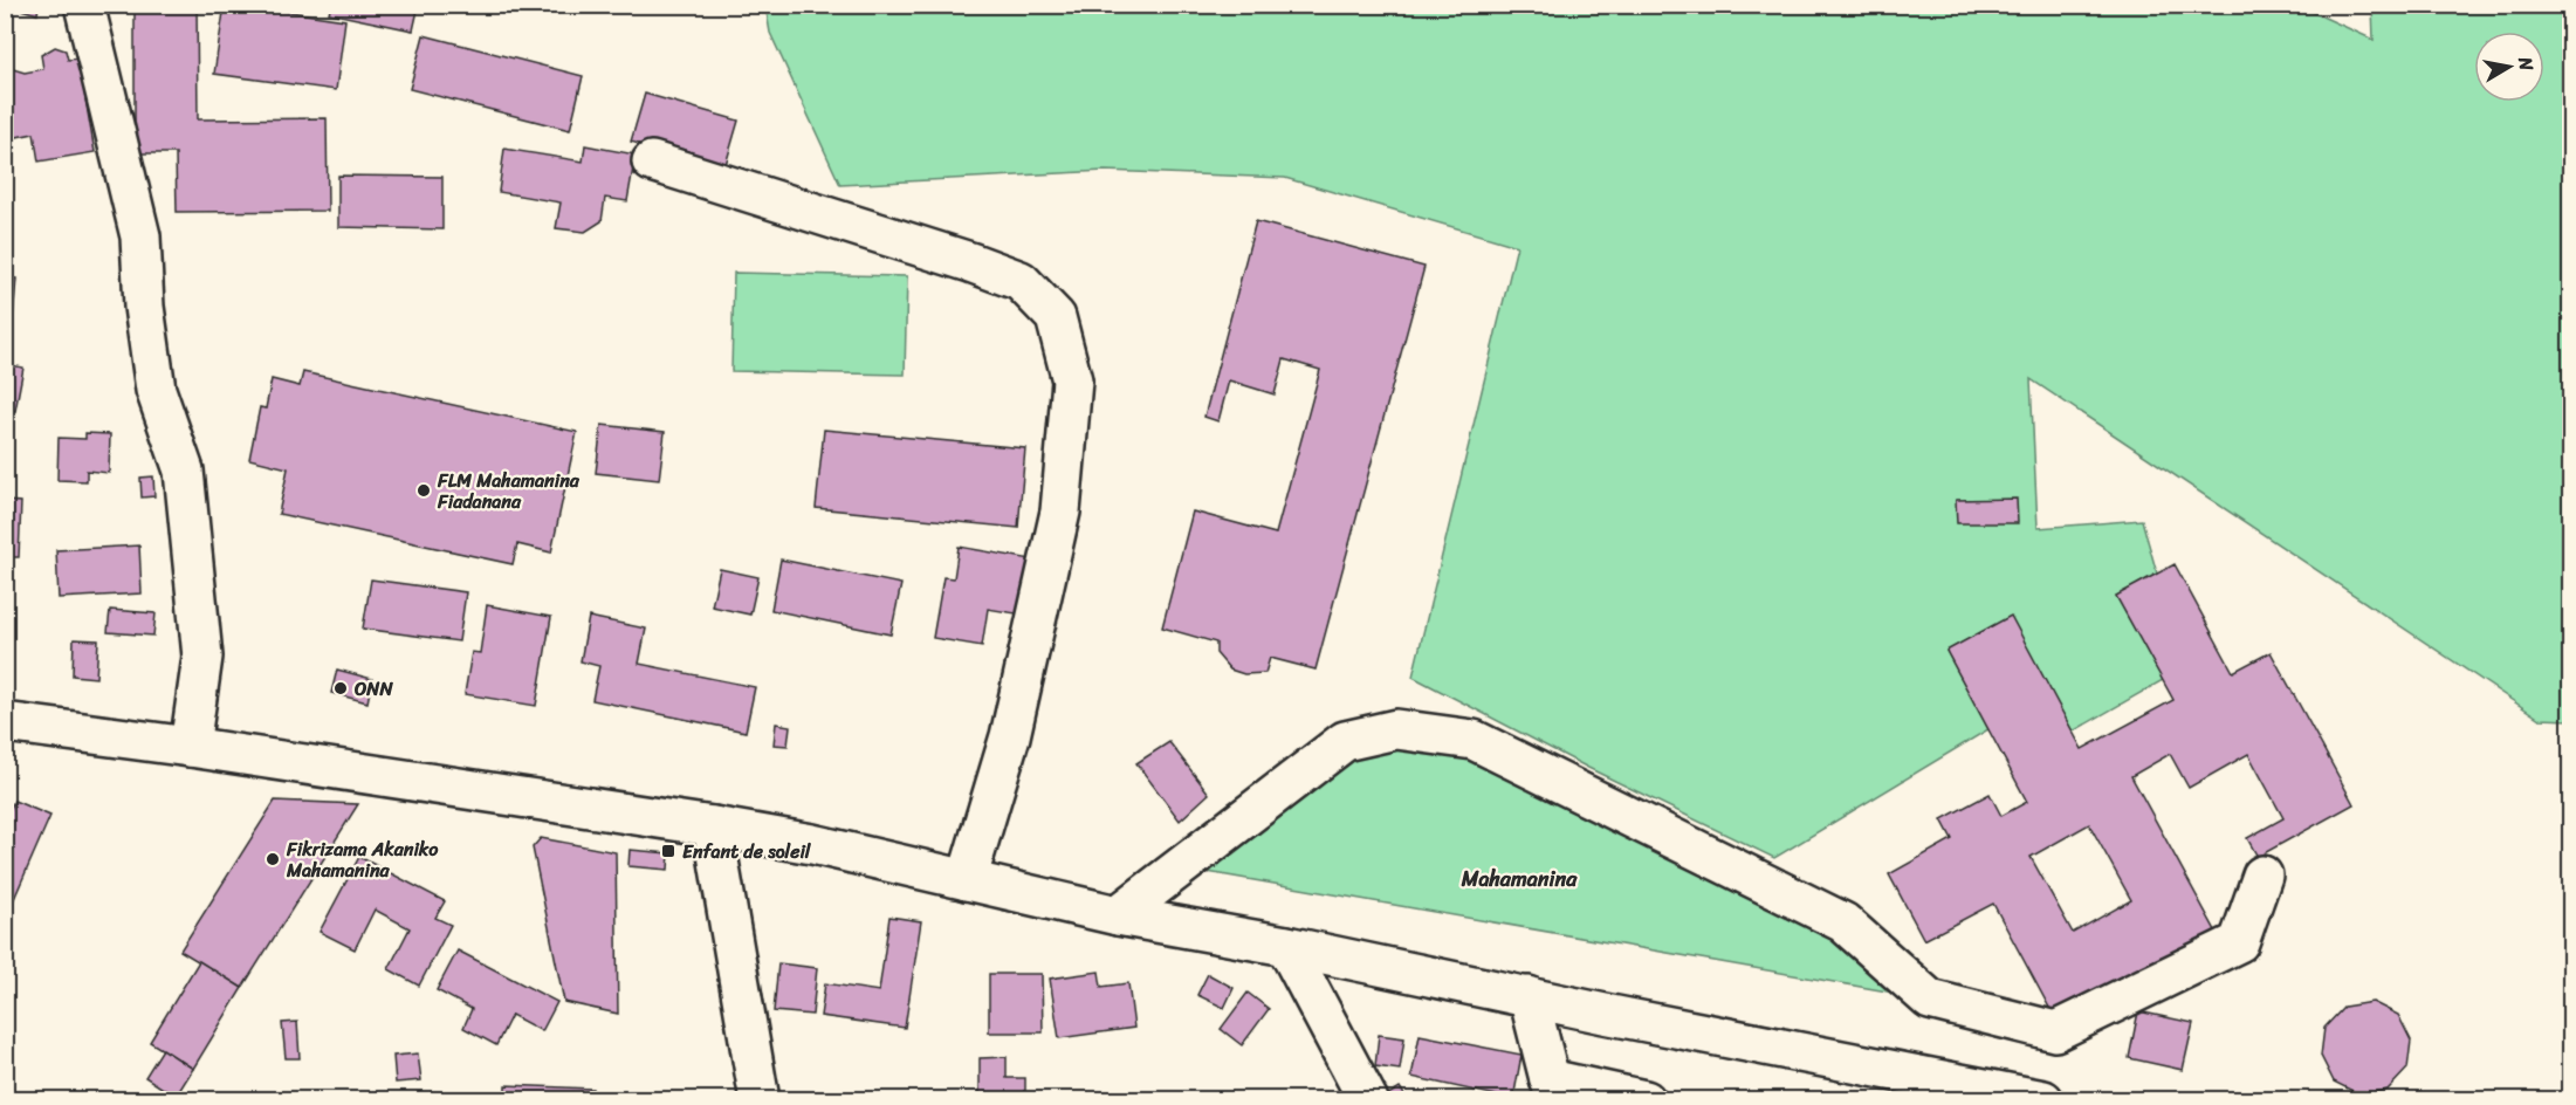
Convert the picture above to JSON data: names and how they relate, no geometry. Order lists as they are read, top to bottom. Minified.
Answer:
{"districts":["Mahamanina"],"places":{"other":["FLM Mahamanina Fiadanana","ONN","Fikrizama Akaniko Mahamanina"],"transit":["Enfant de soleil"]},"north":"right"}
